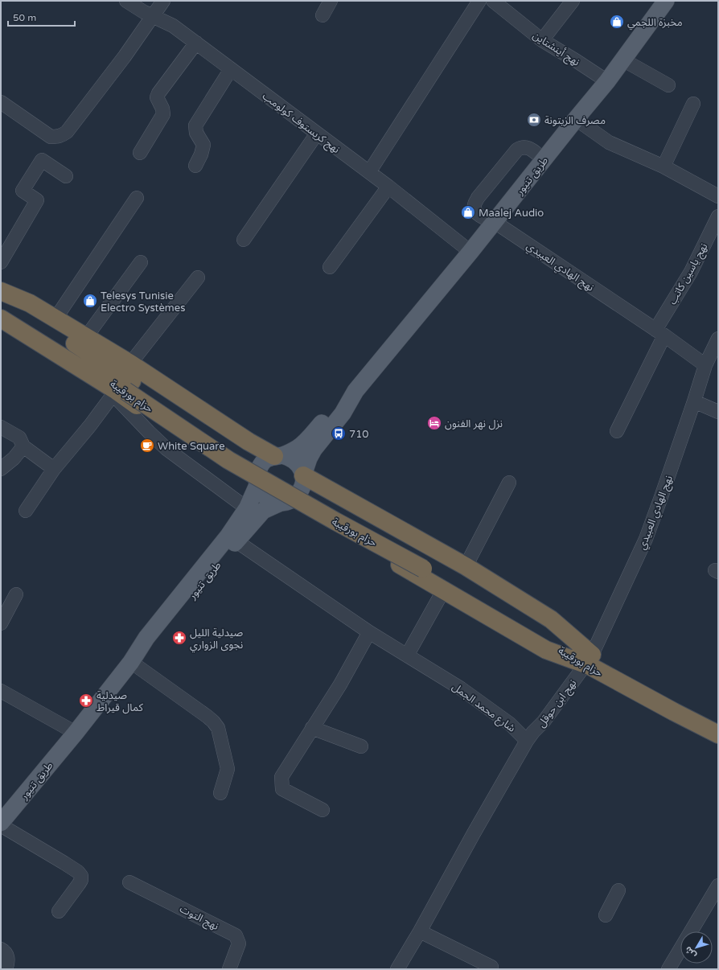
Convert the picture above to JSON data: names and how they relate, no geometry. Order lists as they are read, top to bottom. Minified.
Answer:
{"streets":{"highway":["حزام بورقيبة"],"main road":["طريق تنيور"],"street":["نهج أينشتاين","نهج كريستوف كولومب","نهج الهادي العبيدي","نهج ياسين كاتب","نهج ابن حوقل","شارع محمد الجمل","نهج التوت"]},"crossings":[["نهج أينشتاين","طريق تنيور"],["نهج كريستوف كولومب","طريق تنيور"],["طريق تنيور","نهج الهادي العبيدي"],["طريق تنيور","شارع محمد الجمل"],["نهج الهادي العبيدي","نهج ياسين كاتب"],["نهج الهادي العبيدي","حزام بورقيبة"],["نهج الهادي العبيدي","نهج ابن حوقل"],["حزام بورقيبة","نهج ابن حوقل"],["نهج ابن حوقل","شارع محمد الجمل"]],"places":{"shop":["مخبزة اللجمي","Maalej Audio","Telesys Tunisie Electro Systèmes"],"bank":["مصرف الزيتونة"],"hotel":["نزل نهر الفنون"],"bus stop":["710"],"cafe":["White Square"],"pharmacy":["صيدلية الليل نجوى الزواري","صيدلية كمال قيراط"]},"scale_bar":"50 m","north":"bottom left"}
